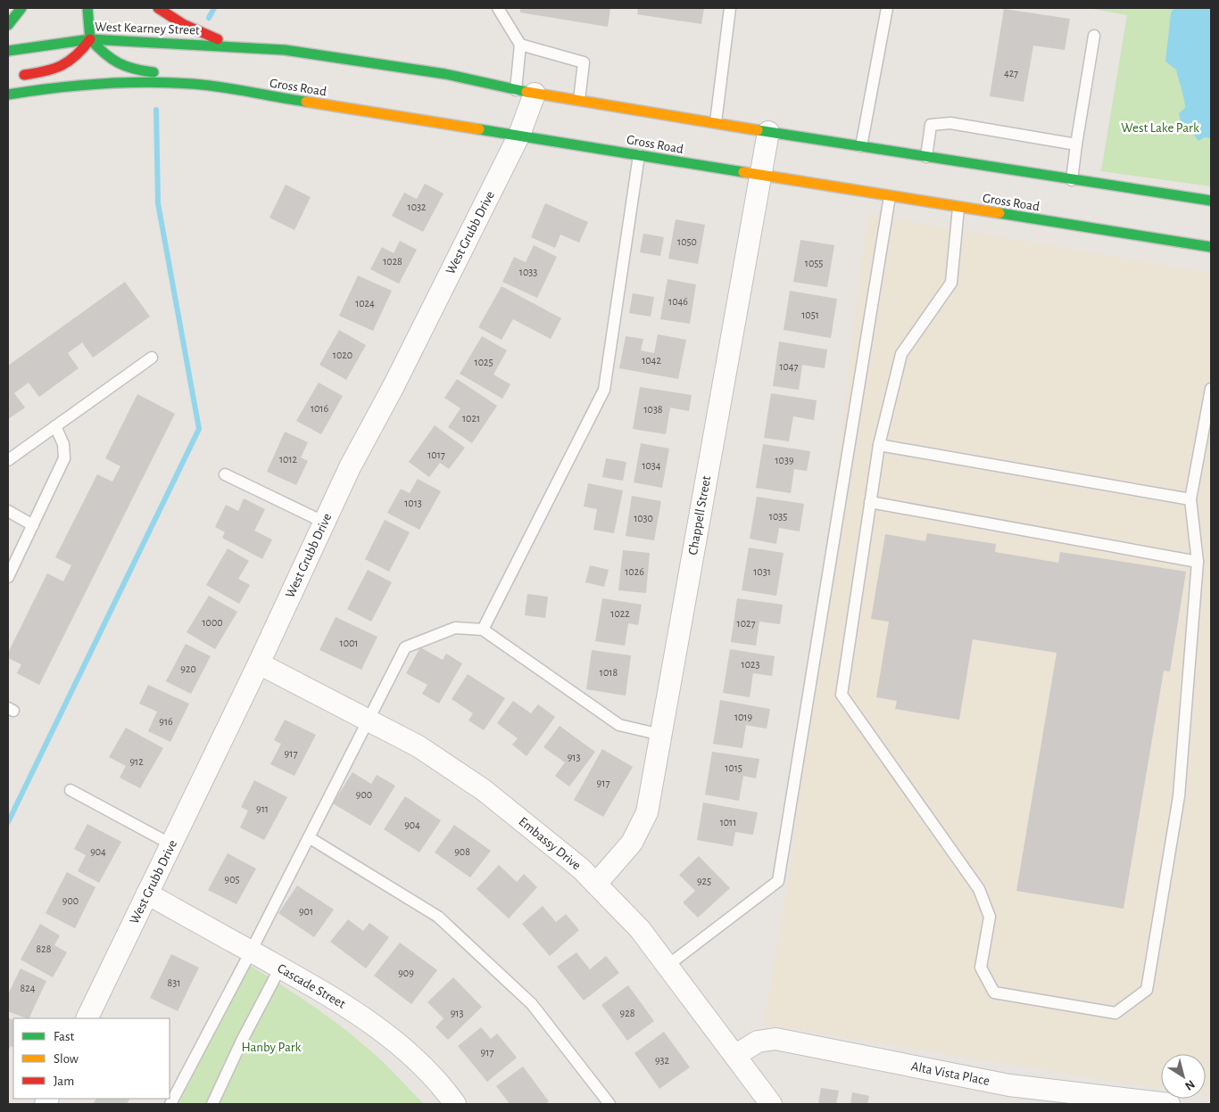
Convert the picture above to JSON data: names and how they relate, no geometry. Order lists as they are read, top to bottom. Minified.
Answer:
{"streets":{"main road":["West Kearney Street","Gross Road"],"street":["West Grubb Drive","Chappell Street","Embassy Drive","Cascade Street","Alta Vista Place"]},"crossings":[["Gross Road","West Grubb Drive"],["Gross Road","Chappell Street"],["West Grubb Drive","Embassy Drive"],["West Grubb Drive","Cascade Street"],["Chappell Street","Embassy Drive"],["Embassy Drive","Alta Vista Place"]],"parks":["West Lake Park","Hanby Park"],"house_numbers":["427","1032","1050","1028","1055","1033","1046","1024","1051","1020","1042","1025","1047","1016","1038","1021","1017","1012","1039","1034","1013","1035","1030","1026","1031","1022","1000","1027","1001","1023","920","1018","1019","916","917","913","912","1015","917","900","911","1011","904","904","908","905","925","900","901","828","909","831","824","913","928","917","932"],"legend":["Fast","Slow","Jam"],"north":"bottom right"}
